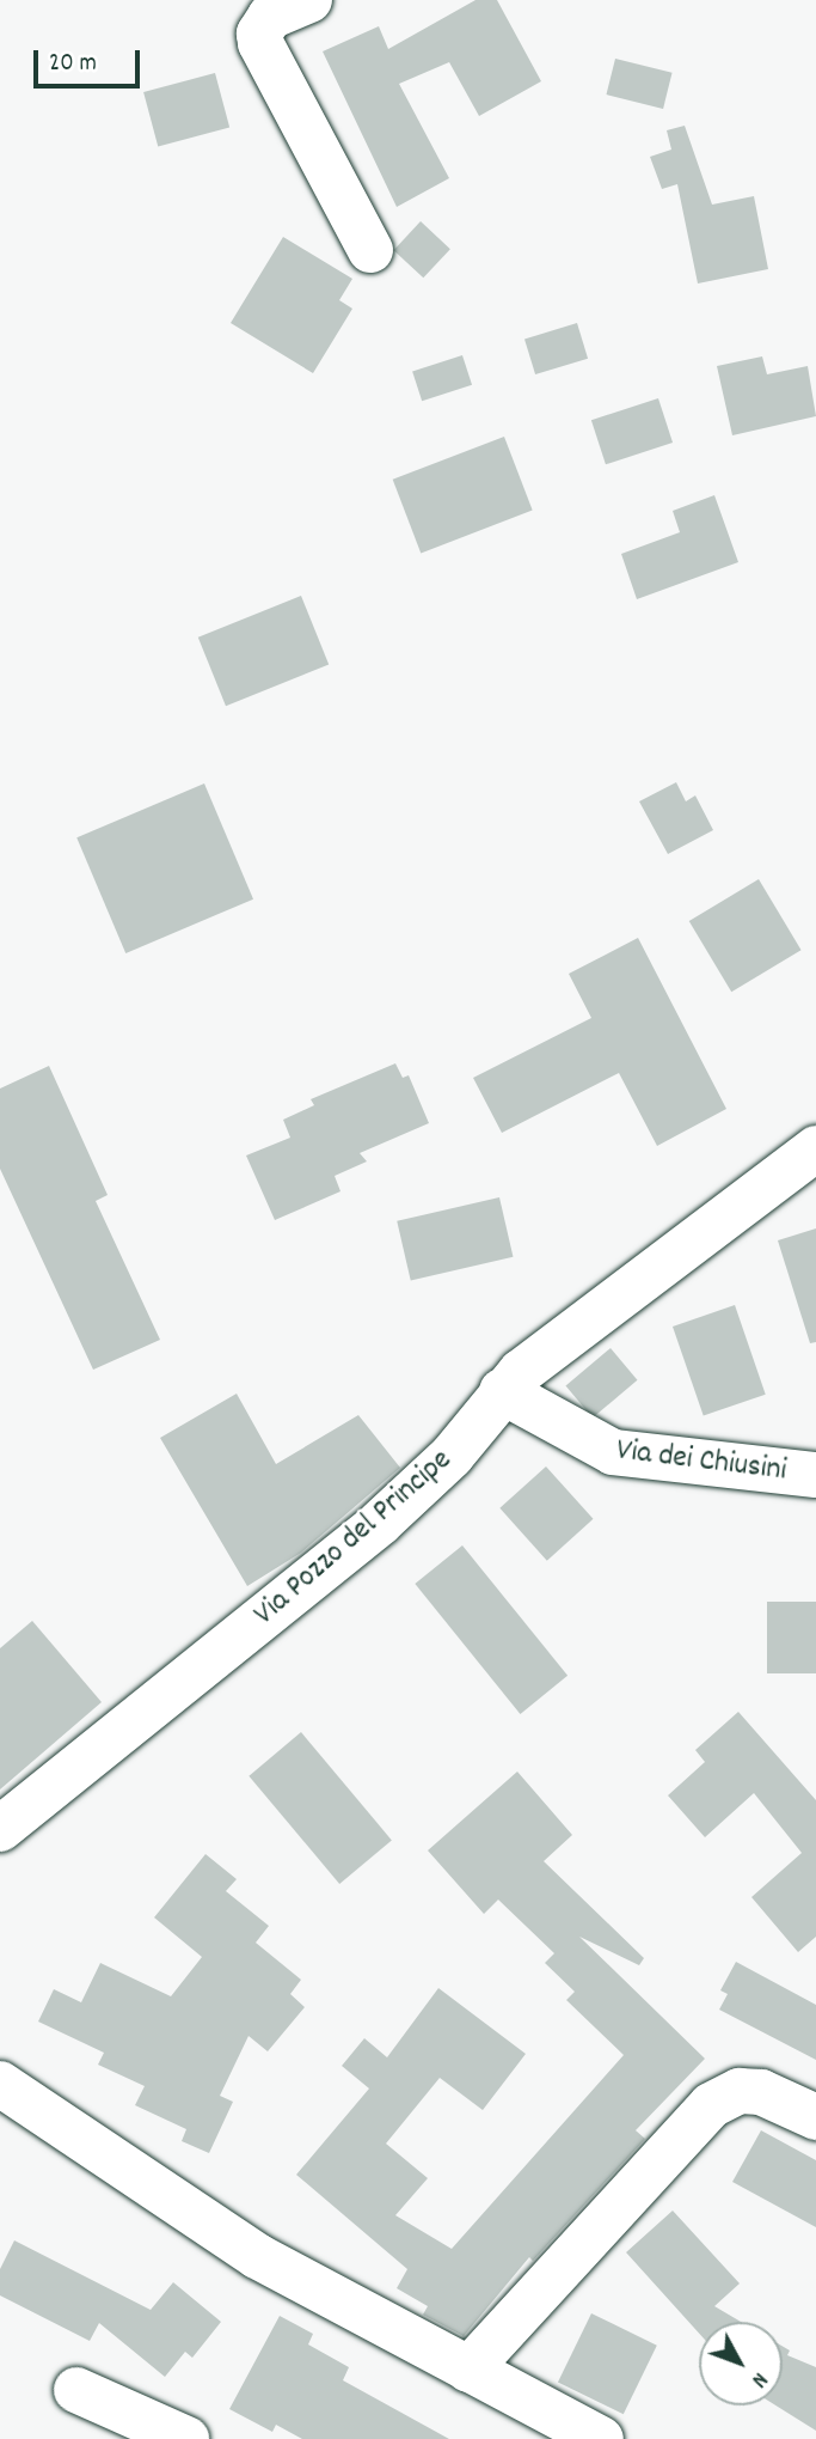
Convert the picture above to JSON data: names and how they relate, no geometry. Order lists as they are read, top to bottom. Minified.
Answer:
{"streets":{"street":["Via dei Chiusini","Via Pozzo del Principe"]},"crossings":[["Via dei Chiusini","Via Pozzo del Principe"]],"scale_bar":"20 m","north":"bottom right"}
